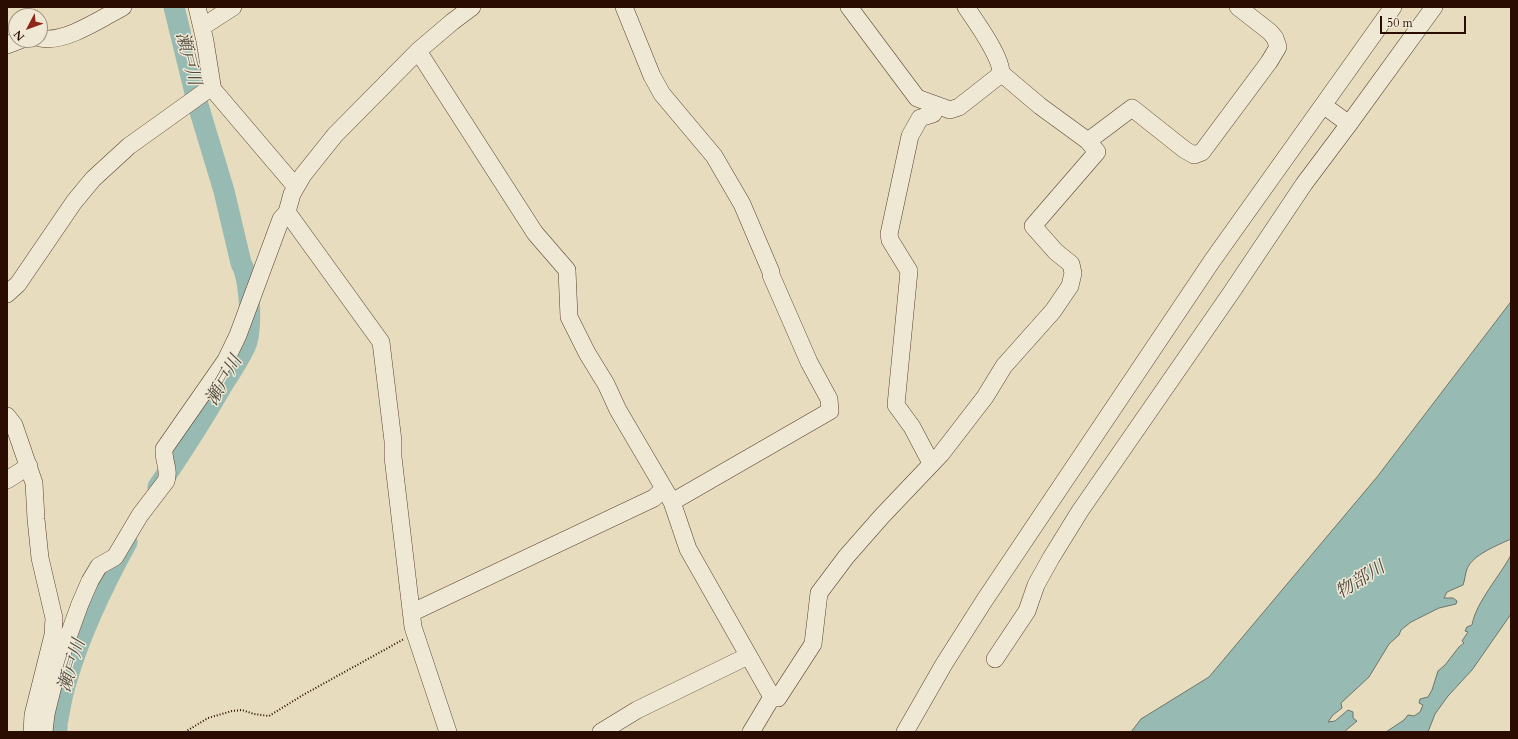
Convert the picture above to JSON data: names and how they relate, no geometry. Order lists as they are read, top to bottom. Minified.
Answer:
{"water":["瀬戸川","物部川"],"scale_bar":"50 m","north":"bottom left"}
